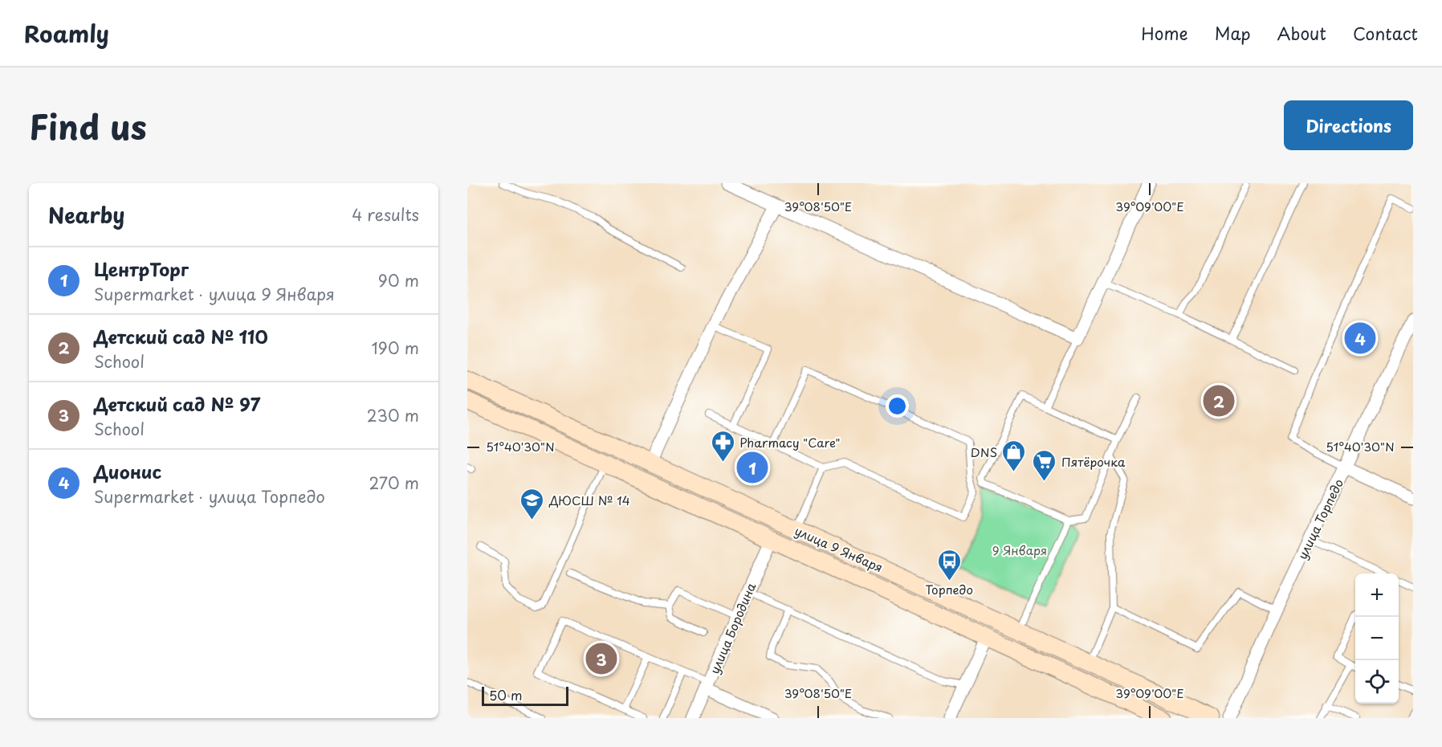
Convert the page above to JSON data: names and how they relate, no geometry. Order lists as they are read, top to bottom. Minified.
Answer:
{"streets":{"main road":["улица 9 Января"],"street":["улица Торпедо","улица Бородина"]},"crossings":[["улица 9 Января","улица Бородина"]],"parks":["9 Января"],"places":{"pharmacy":["Pharmacy \"Care\""],"shop":["DNS"],"supermarket":["Пятёрочка"],"school or university":["ДЮСШ № 14"],"bus stop":["Торпедо"]},"scale_bar":"50 m","page":{"header":"Roamly","nav":["Home","Map","About","Contact"],"title":"Find us","buttons":"Directions","heading":["Nearby","4 results"],"list":[{"mark":"1","name":"ЦентрТорг","note":"Supermarket · улица 9 Января","value":"90 m"},{"mark":"2","name":"Детский сад № 110","note":"School","value":"190 m"},{"mark":"3","name":"Детский сад № 97","note":"School","value":"230 m"},{"mark":"4","name":"Дионис","note":"Supermarket · улица Торпедо","value":"270 m"}],"pins":["4","2","1","3"],"map_buttons":["+","−"],"scale":"50 m"},"coordinates":["39°08'50\"E","39°09'00\"E","51°40'30\"N"]}
